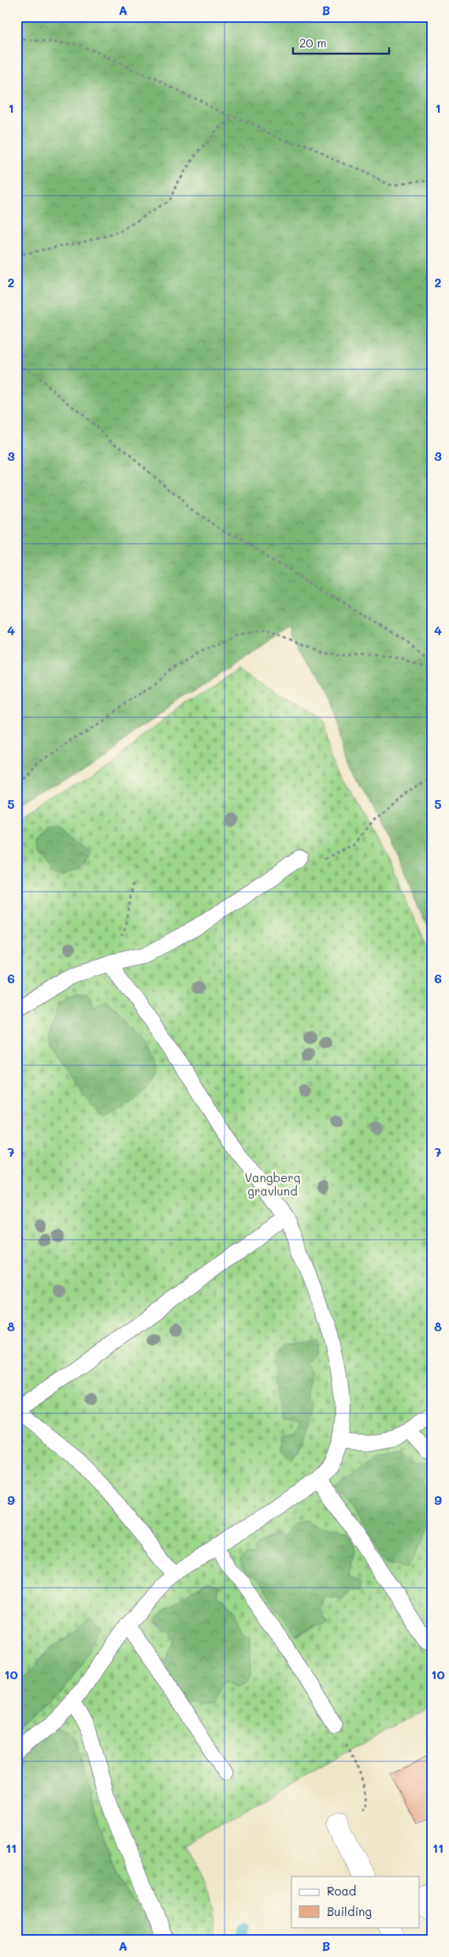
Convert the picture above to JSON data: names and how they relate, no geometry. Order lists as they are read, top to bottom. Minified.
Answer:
{"parks":["Vangberg gravlund"],"legend":["Road","Building"],"scale_bar":"20 m","grid":{"columns":["A","B"],"rows":["1","2","3","4","5","6","7","8","9","10","11"]}}
